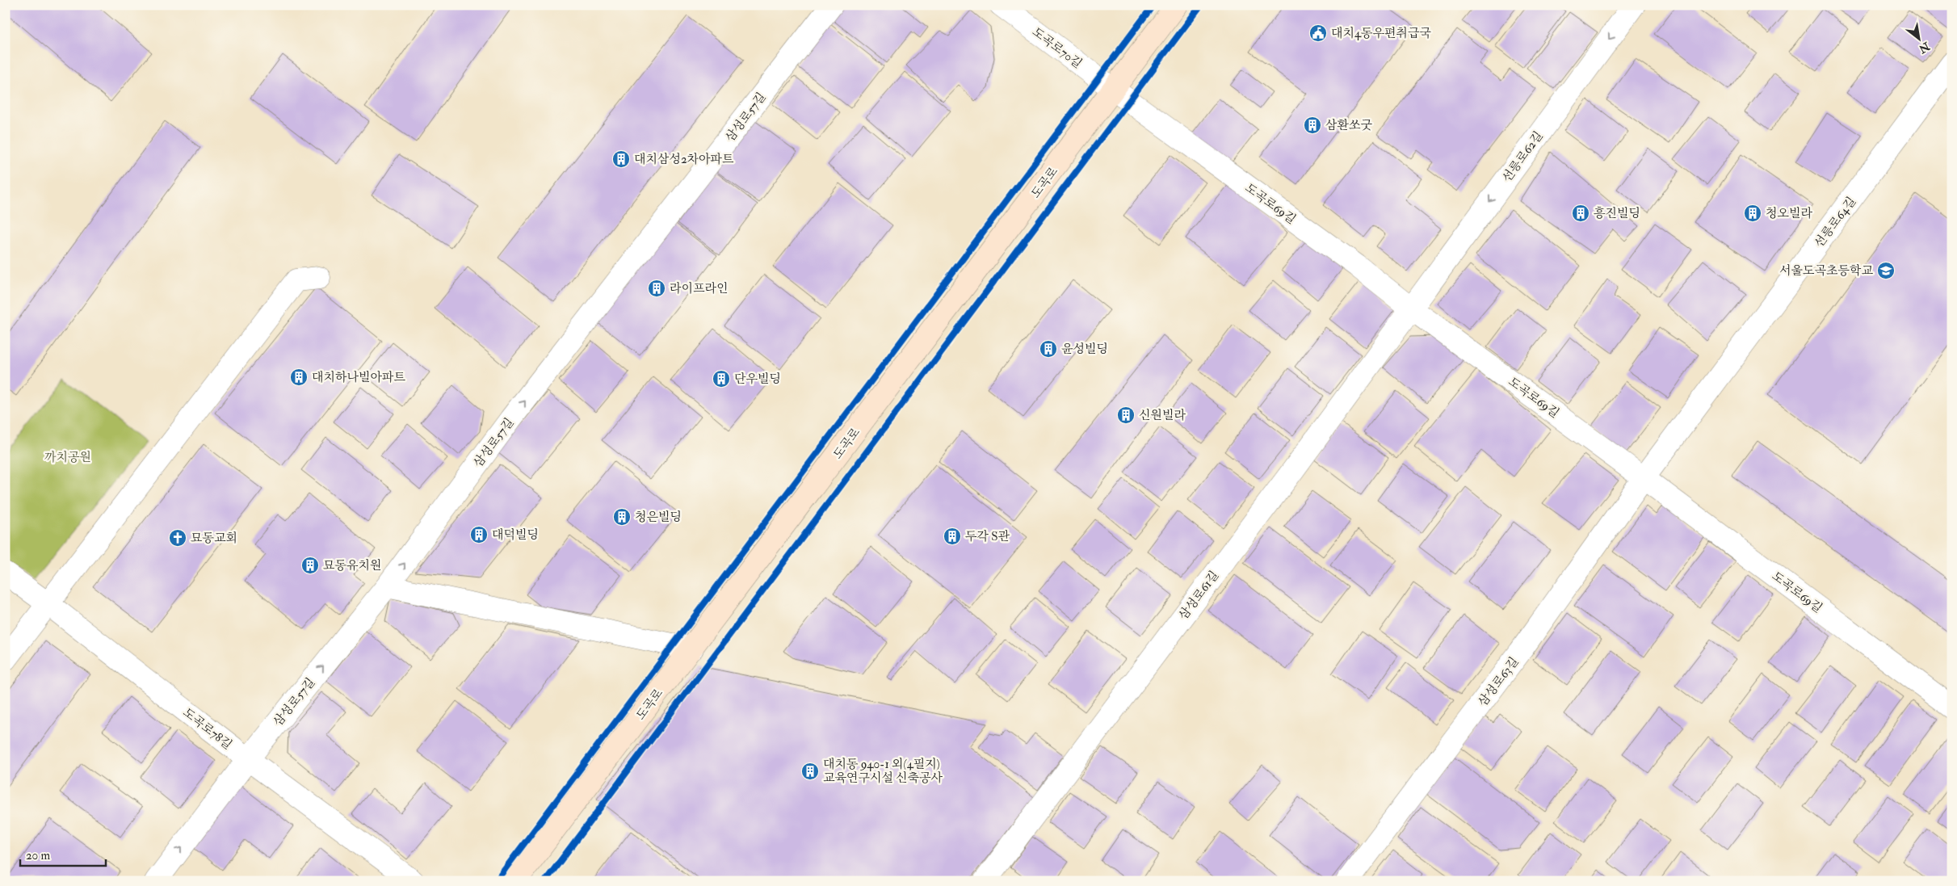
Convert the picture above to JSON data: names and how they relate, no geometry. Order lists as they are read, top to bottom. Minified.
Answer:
{"streets":{"main road":["도곡로"],"street":["도곡로70길","삼성로57길","선릉로62길","도곡로69길","선릉로64길","삼성로61길","삼성로63길","도곡로78길"]},"crossings":[["도곡로70길","도곡로"],["도곡로70길","도곡로69길"],["삼성로57길","도곡로78길"],["선릉로62길","도곡로69길"],["선릉로62길","삼성로61길"],["도곡로","도곡로69길"],["도곡로69길","선릉로64길"],["도곡로69길","삼성로61길"],["도곡로69길","삼성로63길"],["선릉로64길","삼성로63길"]],"one_way":["삼성로57길","선릉로62길"],"parks":["까치공원"],"places":{"public building":["대치4동우편취급국"],"building":["삼환쏘굿","대치삼성2차아파트","흥진빌딩","청오빌라","라이프라인","윤성빌딩","대치하나빌아파트","단우빌딩","신원빌라","청은빌딩","대덕빌딩","두각 S관","묘동유치원","대치동 940-1 외(4필지) 교육연구시설 신축공사"],"school or university":["서울도곡초등학교"],"church":["묘동교회"]},"scale_bar":"20 m","north":"bottom right"}
